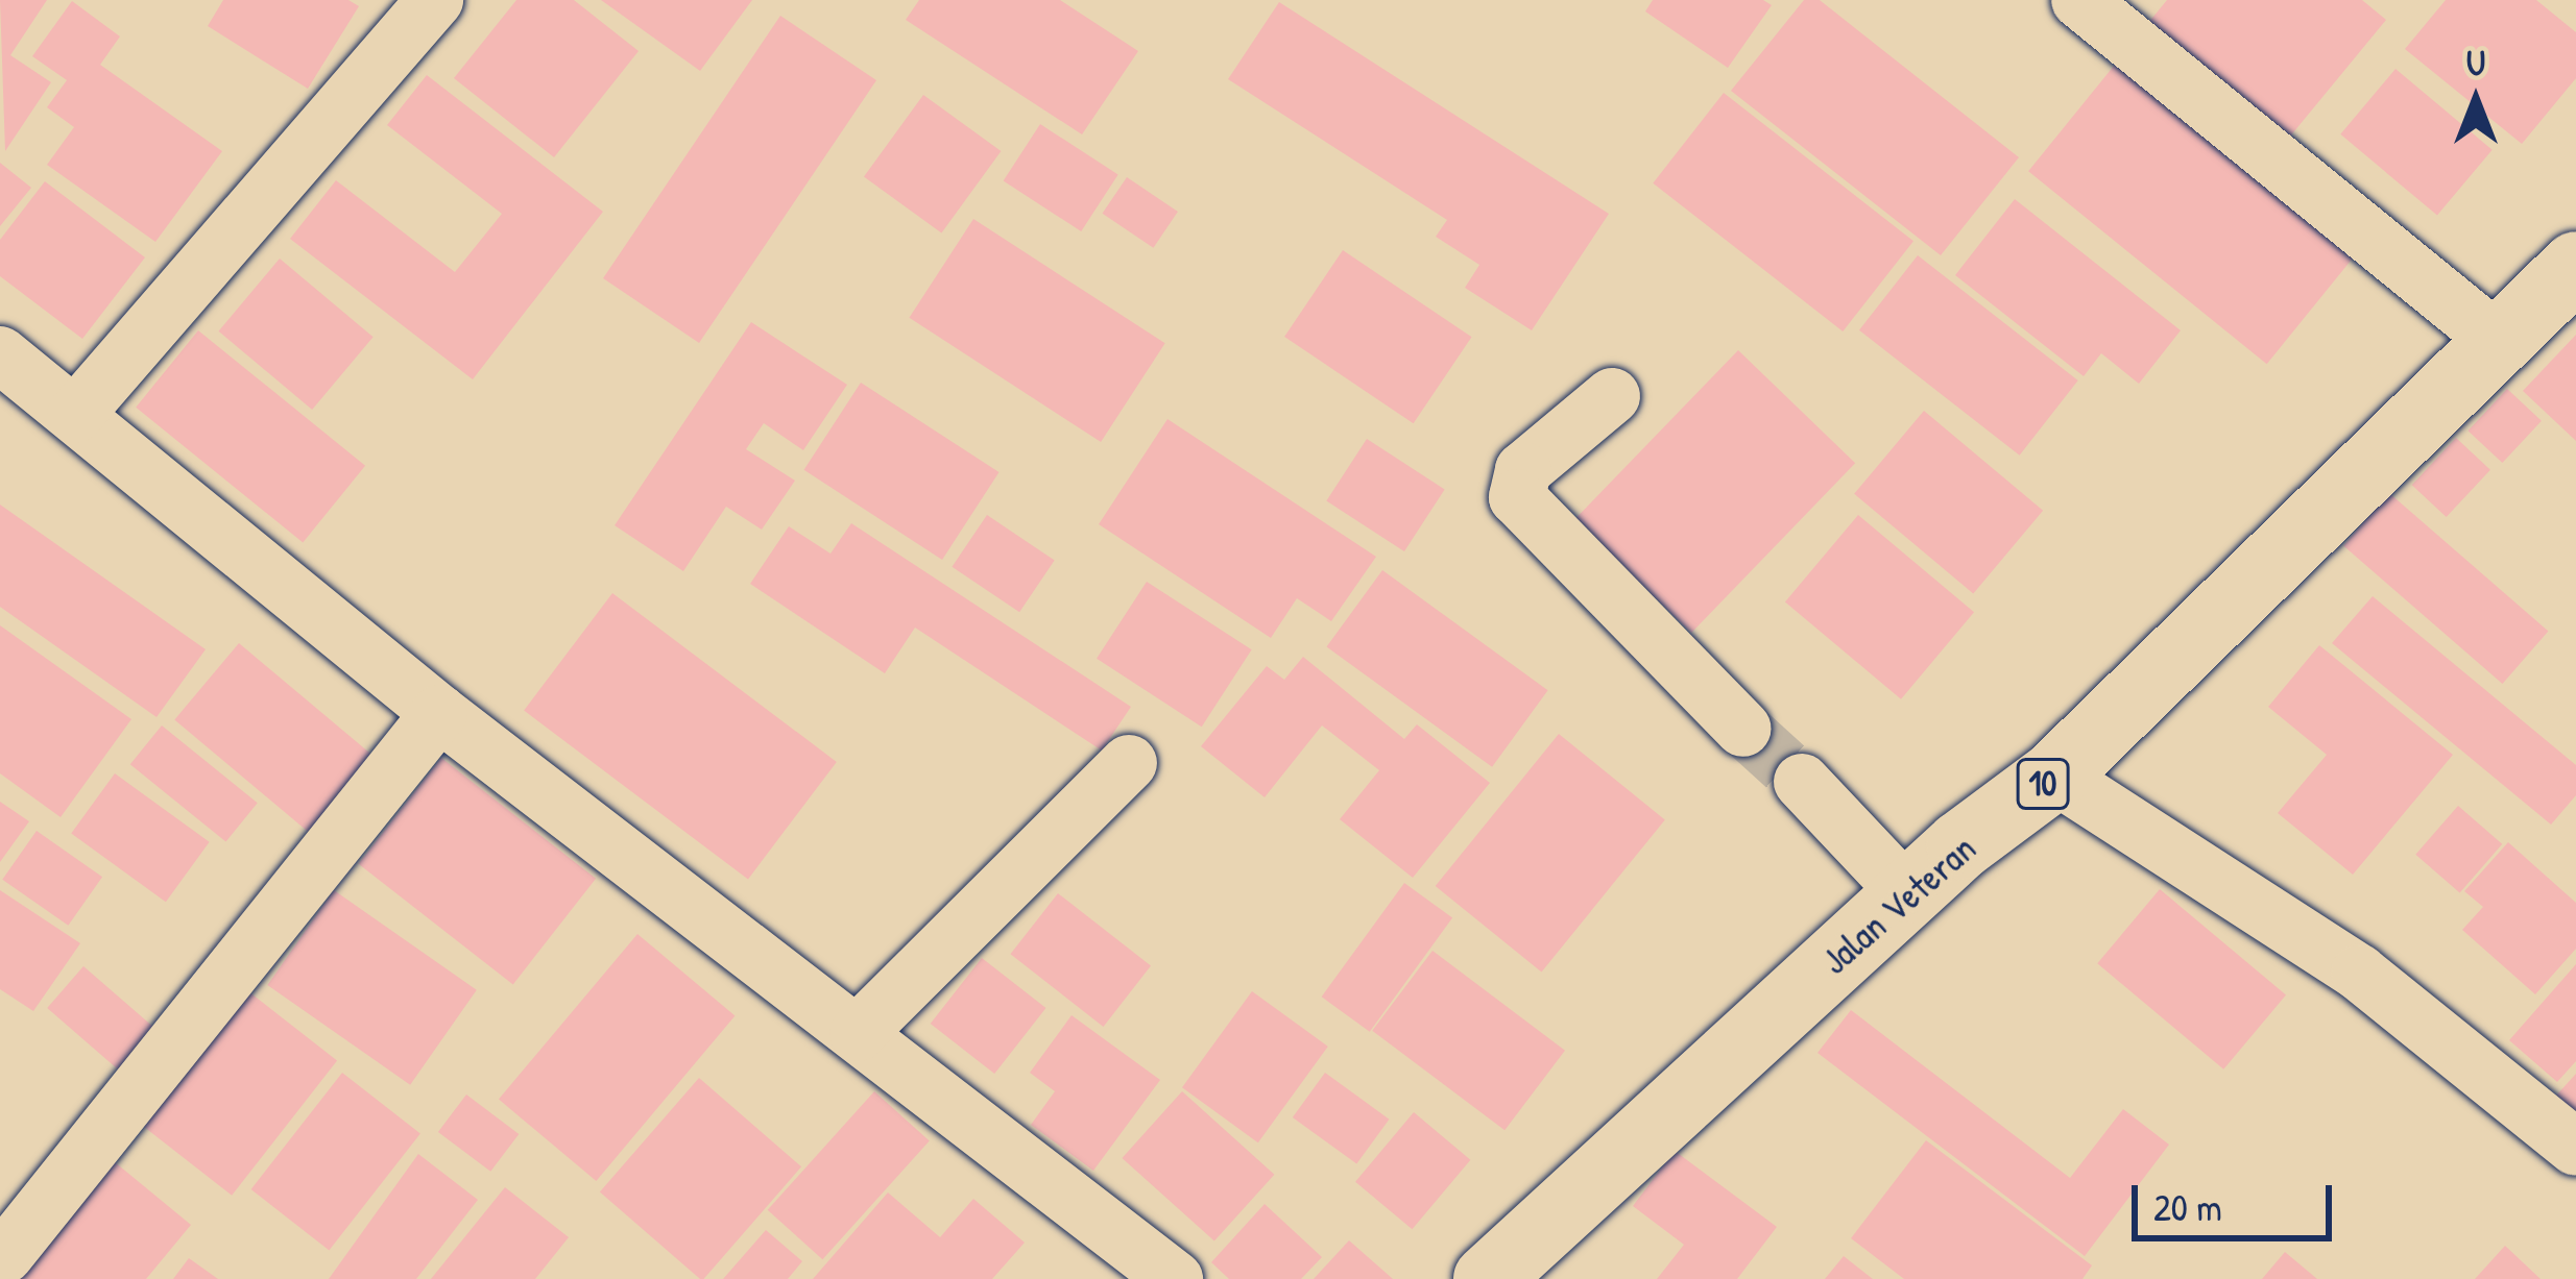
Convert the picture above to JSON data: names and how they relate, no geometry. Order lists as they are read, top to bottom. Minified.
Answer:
{"streets":{"highway":["10","Jalan Veteran"]},"scale_bar":"20 m","north":"top"}
